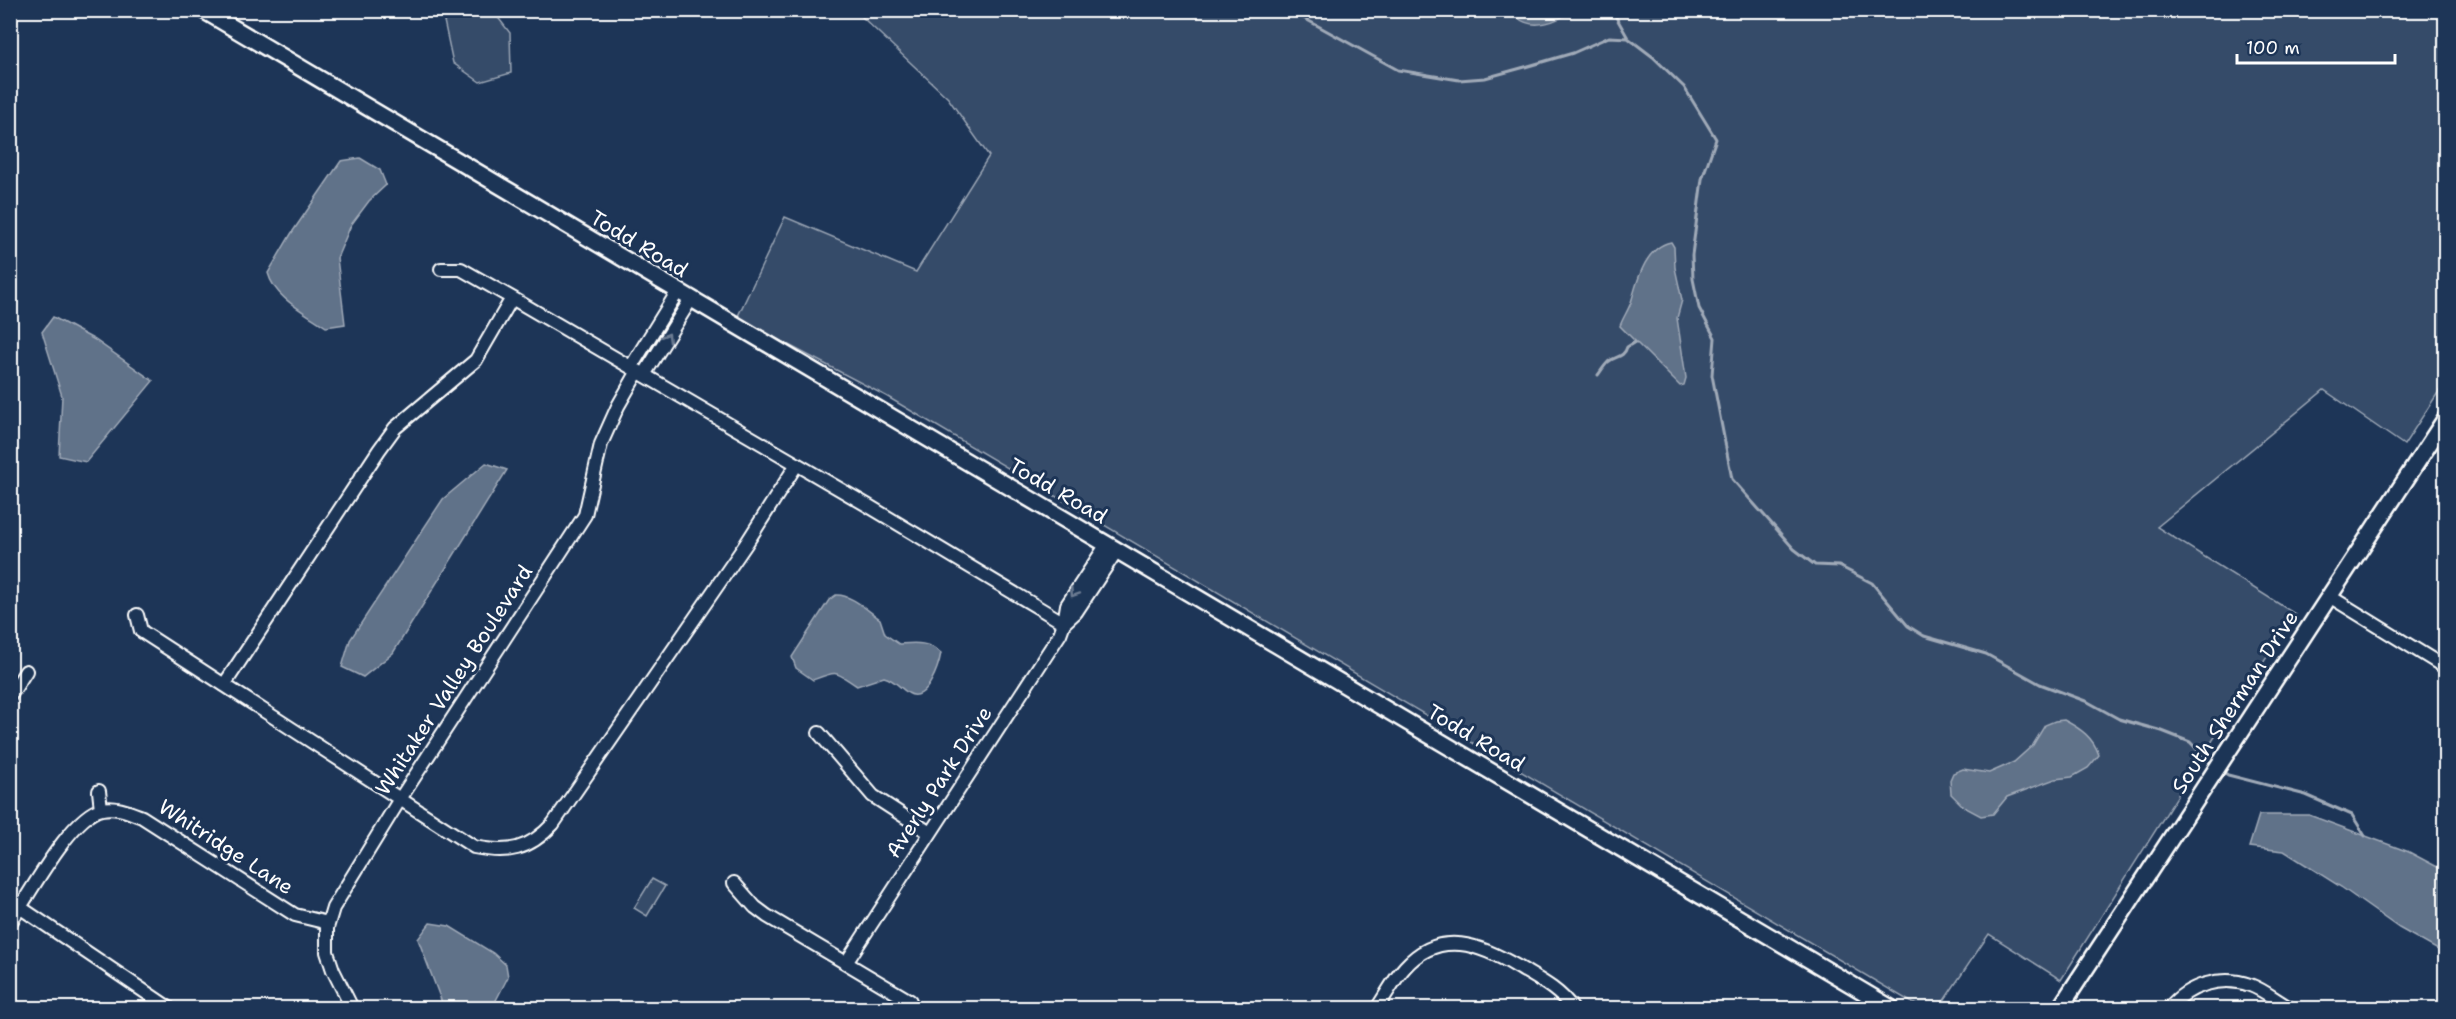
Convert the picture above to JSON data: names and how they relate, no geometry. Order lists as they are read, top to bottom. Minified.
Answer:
{"streets":{"street":["Todd Road","Whitaker Valley Boulevard","South Sherman Drive","Averly Park Drive","Whitridge Lane"]},"crossings":[["Todd Road","Whitaker Valley Boulevard"],["Todd Road","Averly Park Drive"],["Whitaker Valley Boulevard","Whitridge Lane"]],"scale_bar":"100 m"}
